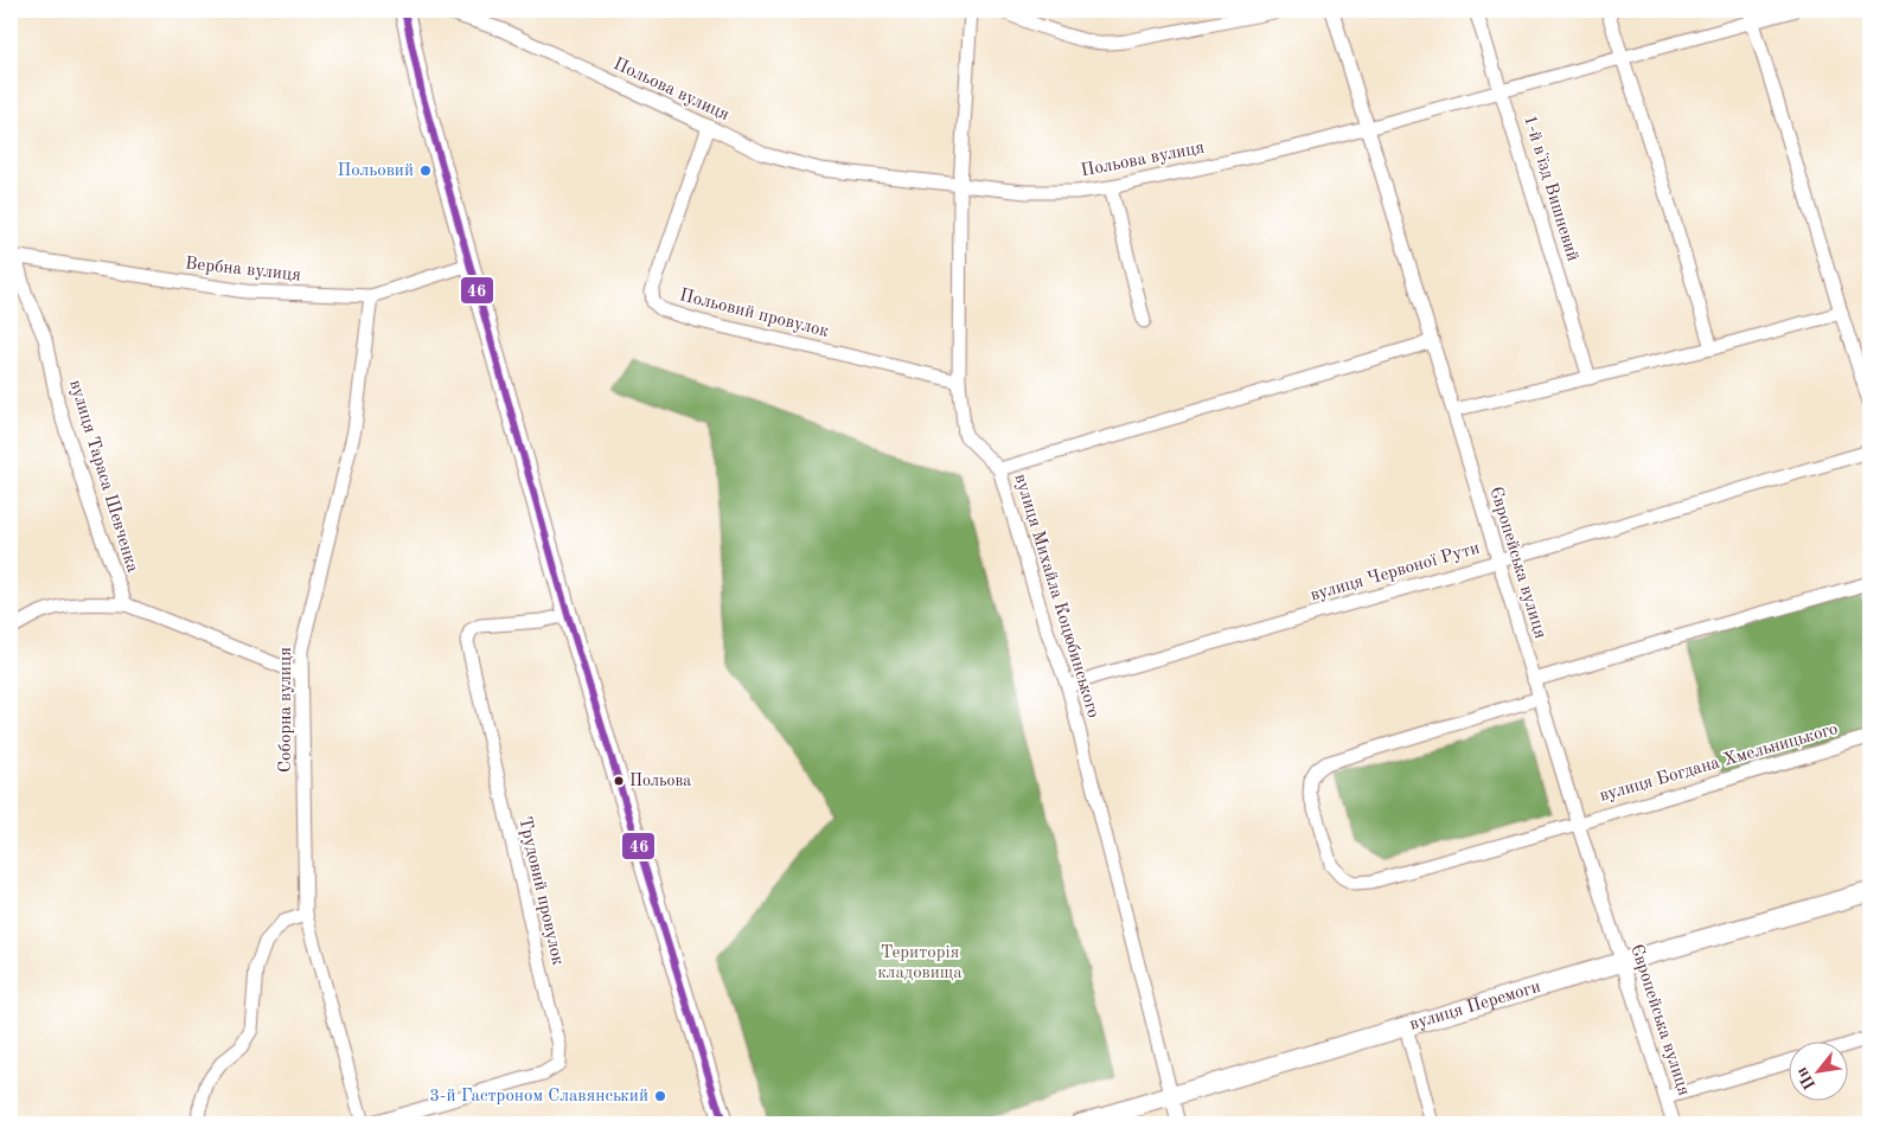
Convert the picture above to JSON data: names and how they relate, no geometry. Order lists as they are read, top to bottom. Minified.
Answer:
{"streets":{"street":["Польова вулиця","1-й в'їзд Вишневий","Вербна вулиця","Польовий провулок","вулиця Тараса Шевченка","Європейська вулиця","вулиця Червоної Рути","вулиця Михайла Коцюбинського","Соборна вулиця","вулиця Богдана Хмельницького","Трудовий провулок","вулиця Перемоги"]},"crossings":[["Польова вулиця","1-й в'їзд Вишневий"],["Польова вулиця","Польовий провулок"],["Польова вулиця","Європейська вулиця"],["Польова вулиця","вулиця Михайла Коцюбинського"],["Вербна вулиця","вулиця Тараса Шевченка"],["Вербна вулиця","Соборна вулиця"],["Польовий провулок","вулиця Михайла Коцюбинського"],["Європейська вулиця","вулиця Червоної Рути"],["Європейська вулиця","вулиця Богдана Хмельницького"],["Європейська вулиця","вулиця Перемоги"],["вулиця Червоної Рути","вулиця Михайла Коцюбинського"],["вулиця Михайла Коцюбинського","вулиця Перемоги"]],"parks":["Територія кладовища"],"places":["Польовий","Польова","3-й Гастроном Славянський"],"lines":["transit line 46"],"north":"bottom left"}
